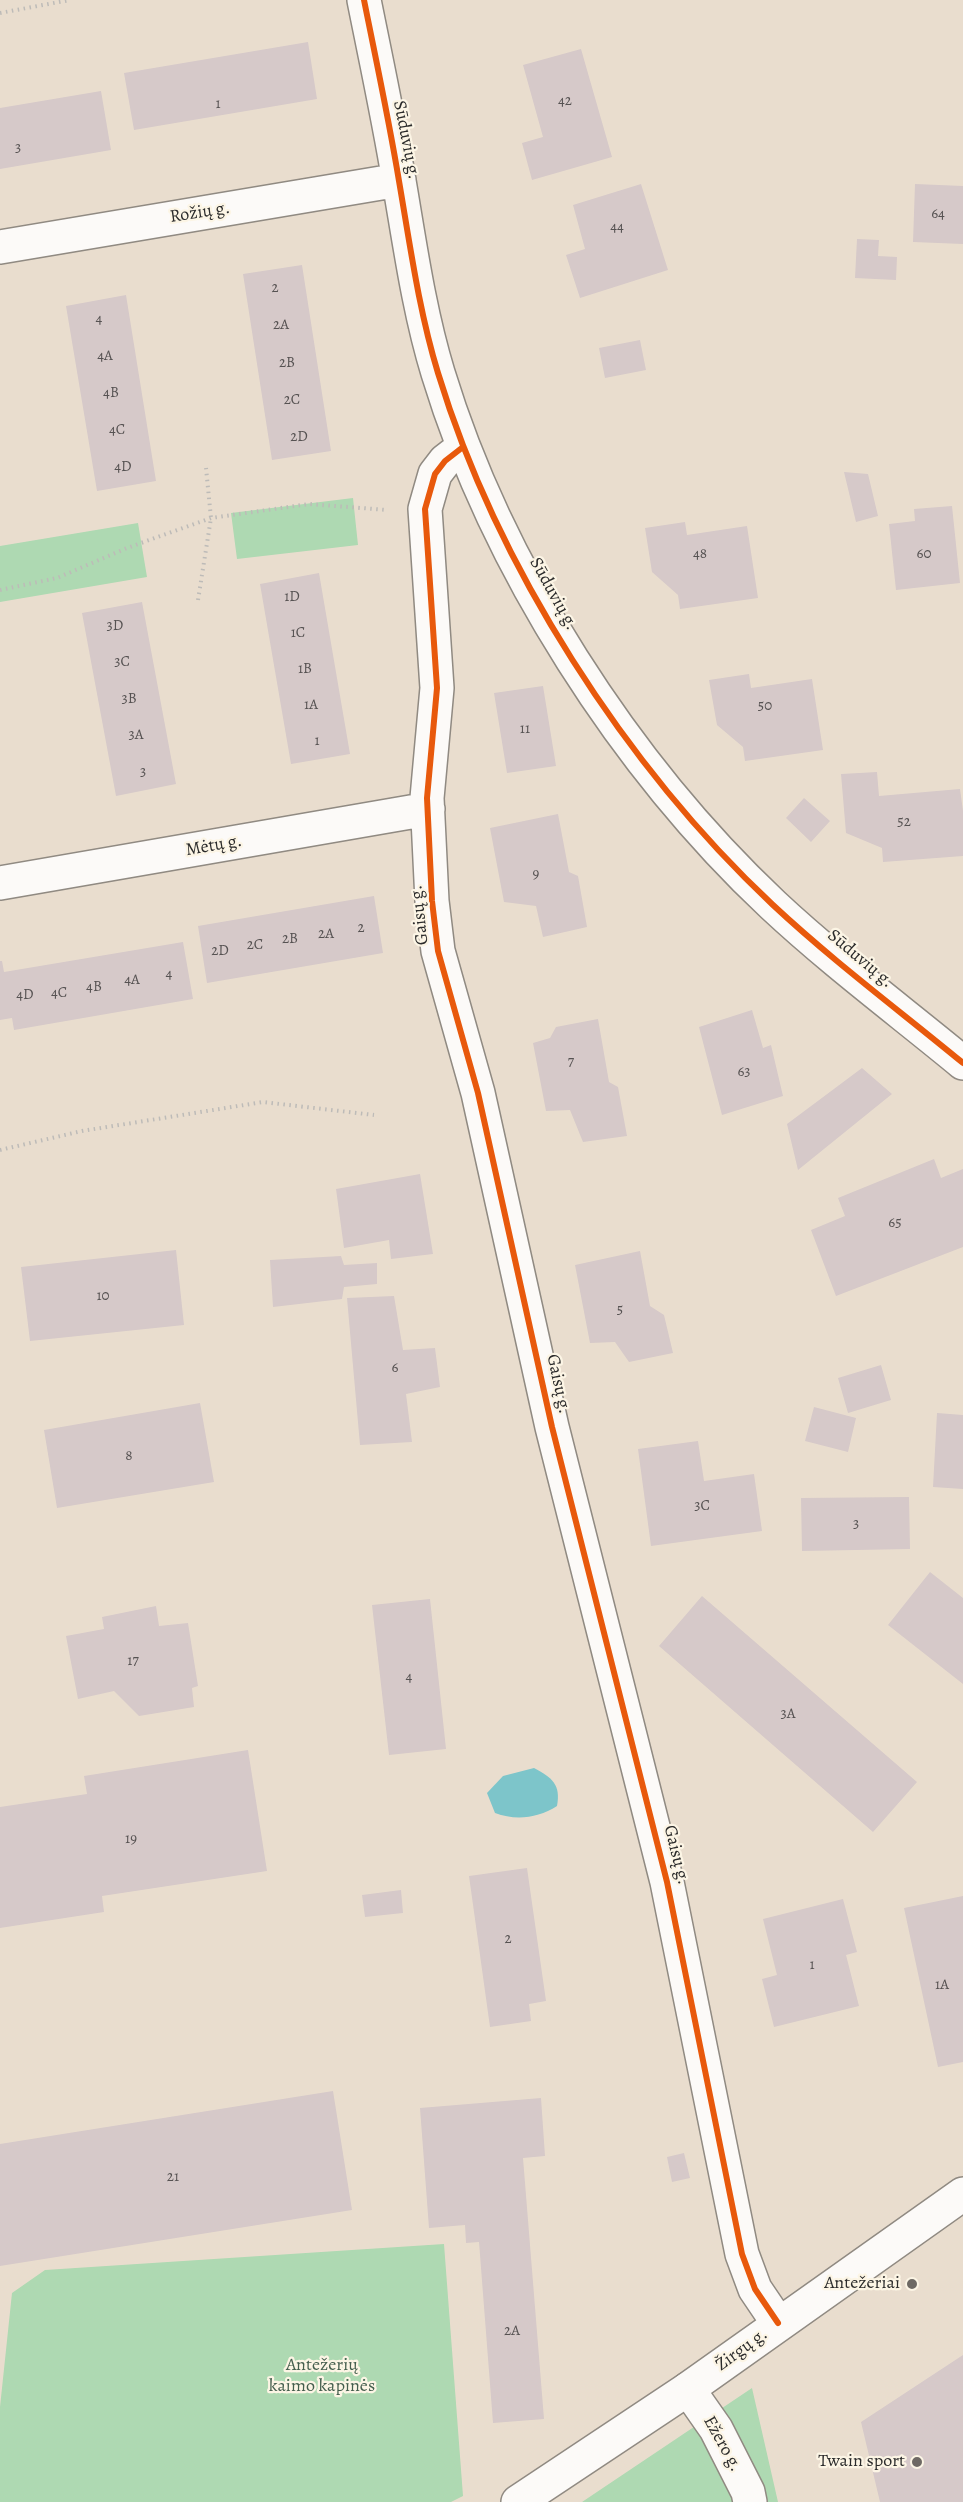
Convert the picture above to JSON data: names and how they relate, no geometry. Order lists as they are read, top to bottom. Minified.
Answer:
{"streets":{"street":["Sūduvių g.","Rožių g.","Mėtų g.","Gaisų g.","Žirgų g.","Ežero g."]},"crossings":[["Sūduvių g.","Rožių g."],["Sūduvių g.","Gaisų g."],["Mėtų g.","Gaisų g."],["Gaisų g.","Žirgų g."],["Žirgų g.","Ežero g."]],"parks":["Antežerių kaimo kapinės"],"places":["Antežeriai","Twain sport"],"house_numbers":["42","1","3","64","44","2","4","2A","4A","2B","4B","2C","4C","2D","4D","48","60","1D","3D","1C","3C","1B","3B","1A","50","11","3A","1","3","52","9","2","2A","2B","2C","2D","4","4A","4B","4C","4D","7","63","65","10","5","6","8","3C","3","17","4","3A","19","2","1","1A","21","2A"]}
